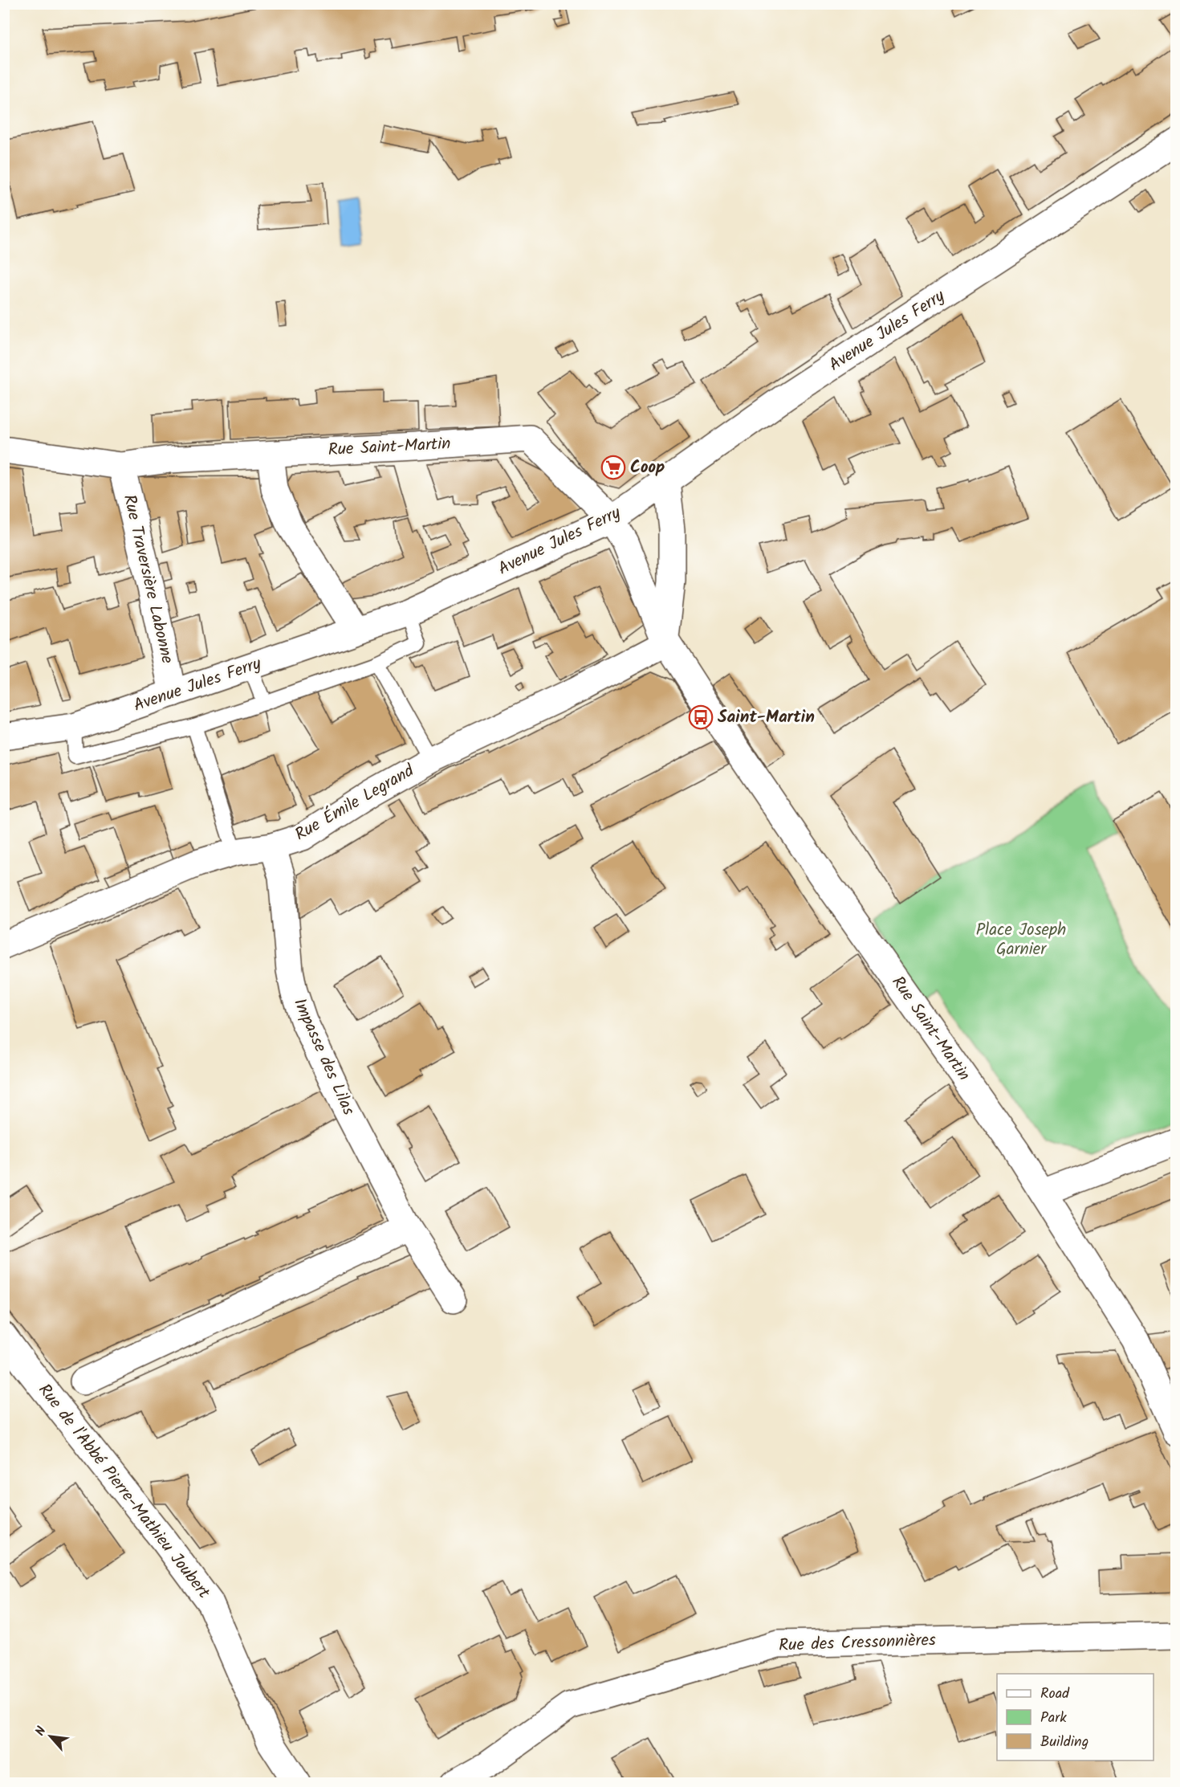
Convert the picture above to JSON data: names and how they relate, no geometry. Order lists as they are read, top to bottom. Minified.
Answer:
{"streets":{"street":["Avenue Jules Ferry","Rue Saint-Martin","Rue Traversière Labonne","Rue Émile Legrand","Impasse des Lilas","Rue de l'Abbé Pierre-Mathieu Joubert","Rue des Cressonnières"]},"crossings":[["Avenue Jules Ferry","Rue Saint-Martin"],["Avenue Jules Ferry","Rue Traversière Labonne"],["Rue Saint-Martin","Rue Traversière Labonne"],["Rue Saint-Martin","Rue Émile Legrand"],["Rue Émile Legrand","Impasse des Lilas"]],"parks":["Place Joseph Garnier"],"places":{"supermarket":["Coop"],"bus stop":["Saint-Martin"]},"legend":["Road","Park","Building"],"north":"top left"}
